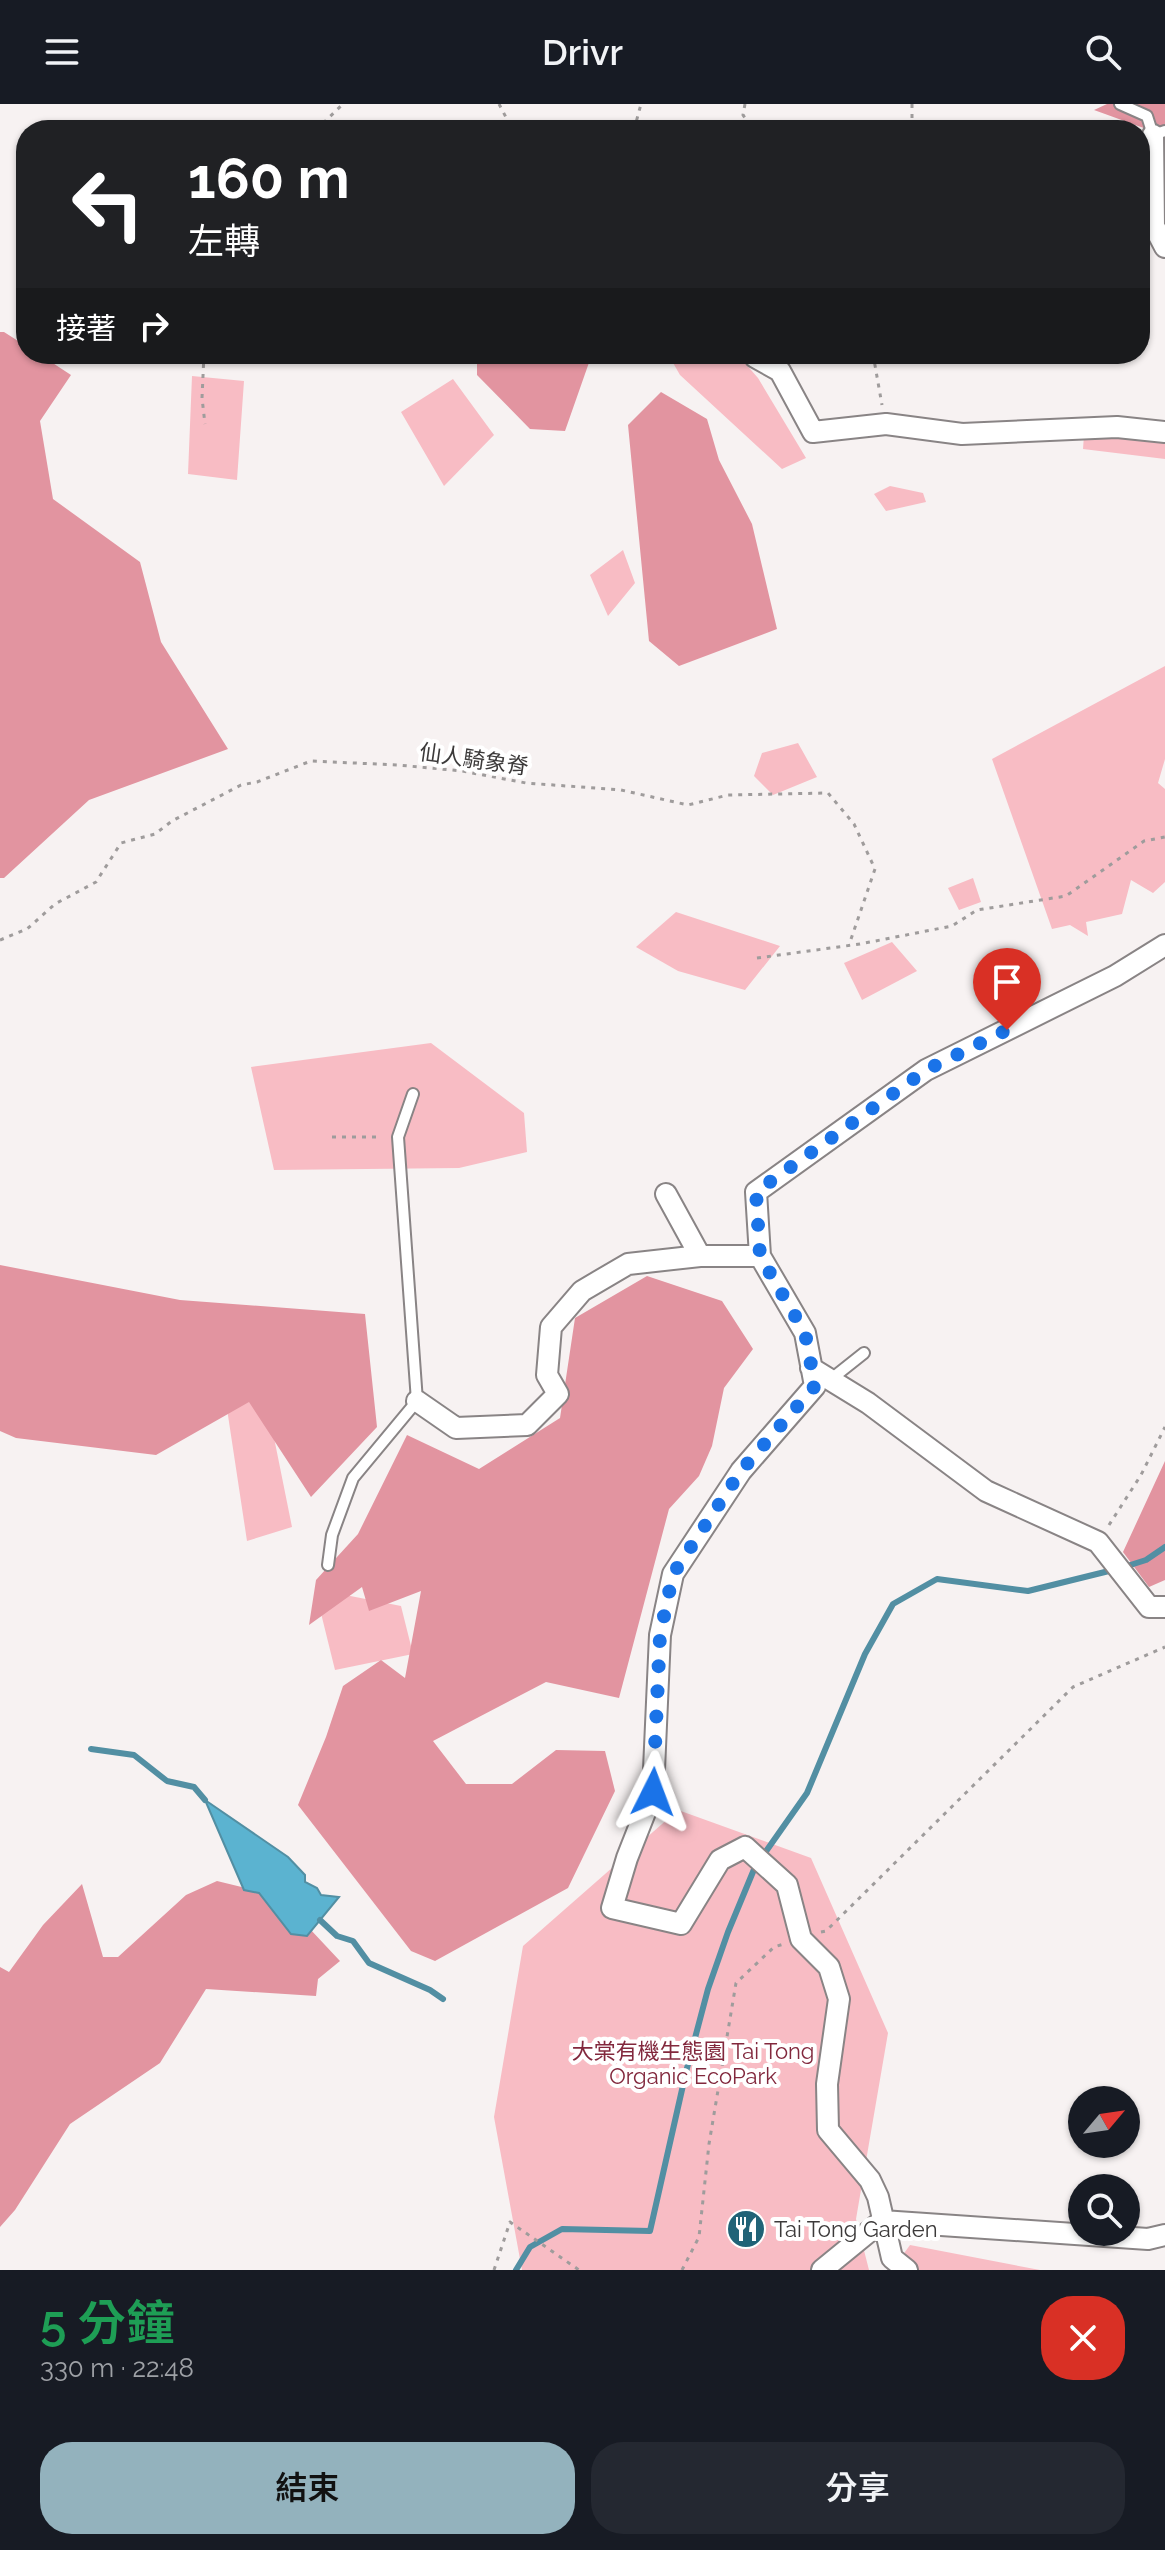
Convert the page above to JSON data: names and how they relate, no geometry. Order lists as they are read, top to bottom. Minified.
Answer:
{"streets":{"path":["仙人騎象脊"]},"parks":["大棠有機生態園 Tai Tong Organic EcoPark"],"places":{"restaurant":["Tai Tong Garden"]},"north":"top right","page":{"header":"Drivr","turn":["160 m","左轉"],"then":"接著","heading":["5 分鐘","330 m · 22:48"],"buttons":["結束","分享"]}}
